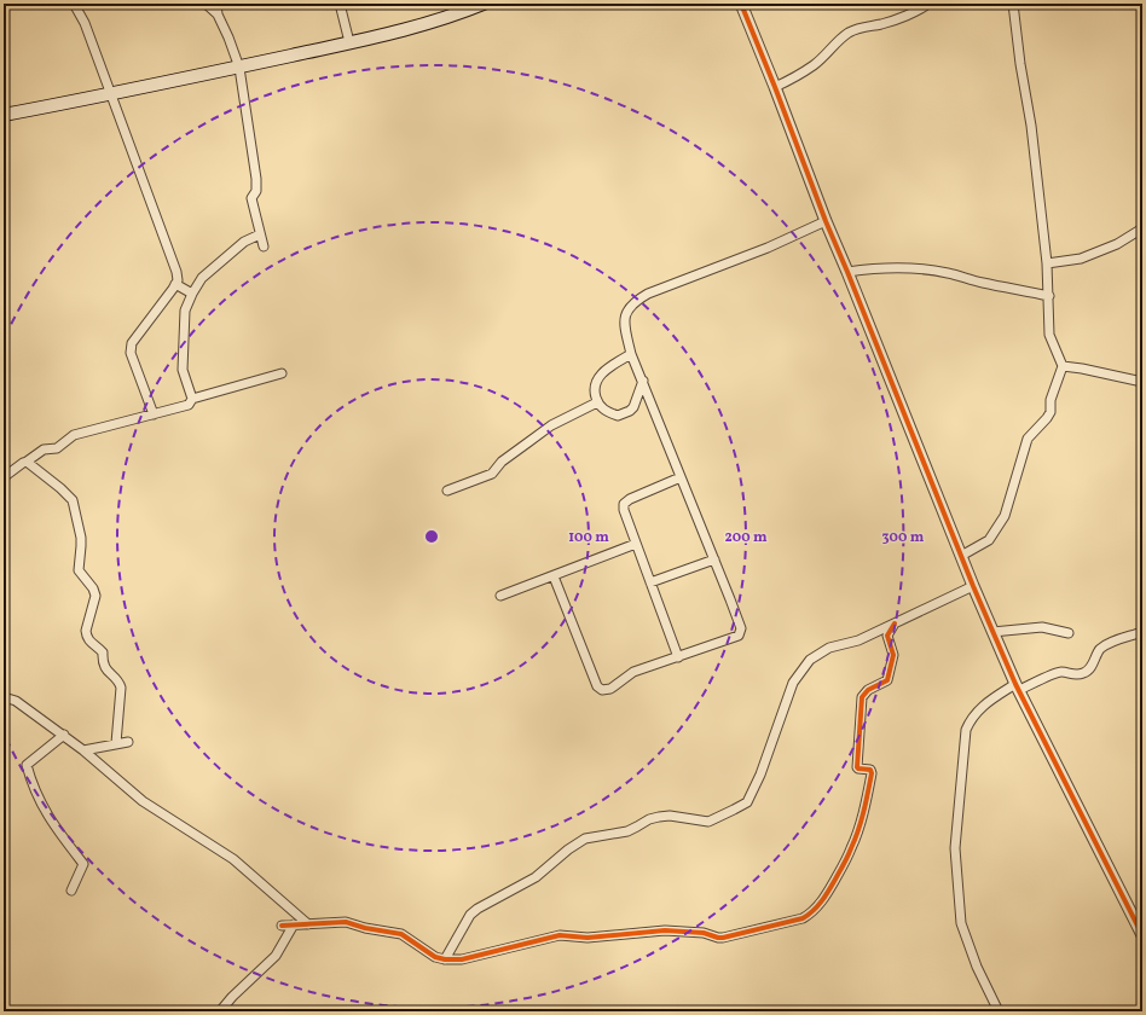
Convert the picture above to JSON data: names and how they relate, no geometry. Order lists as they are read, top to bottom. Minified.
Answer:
{"rings":["100 m","200 m","300 m"]}
